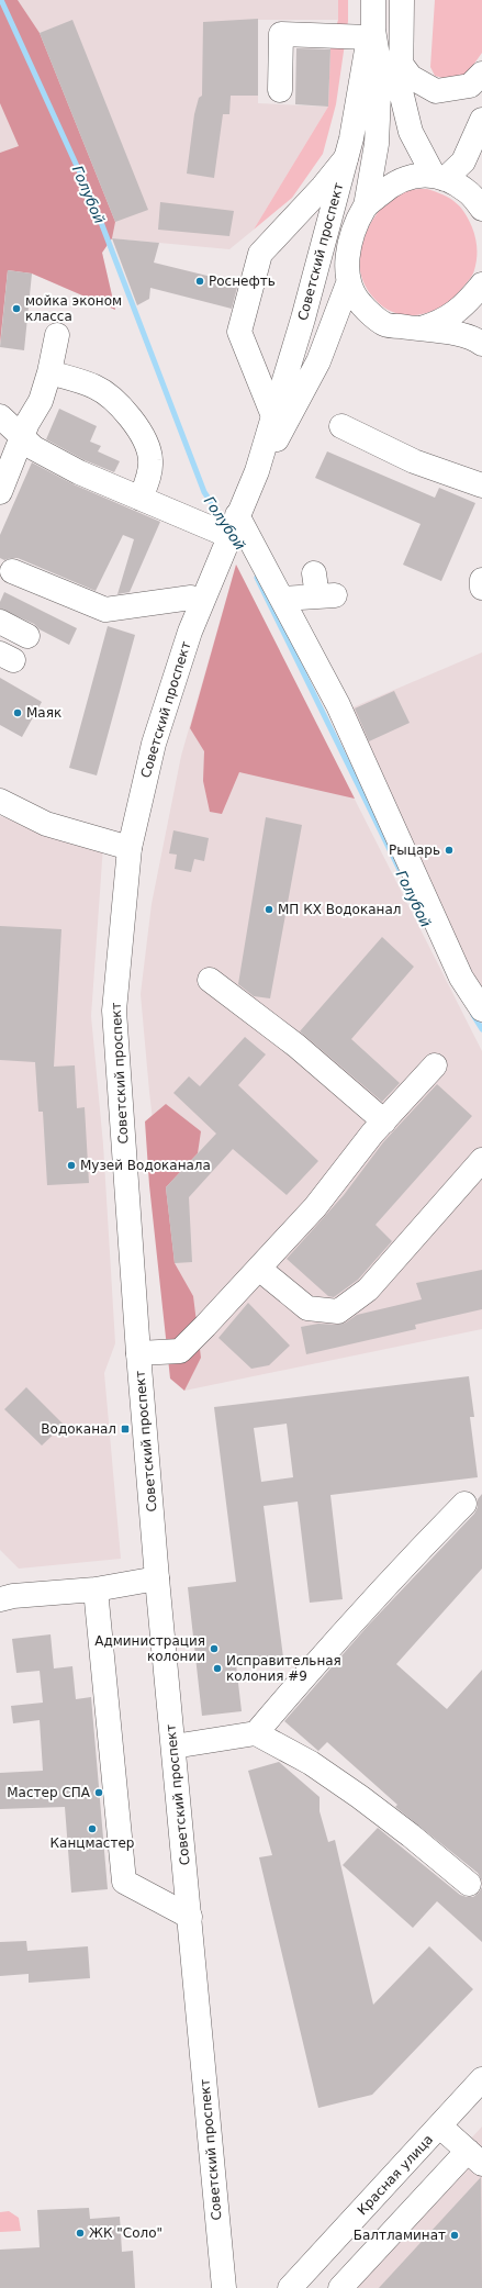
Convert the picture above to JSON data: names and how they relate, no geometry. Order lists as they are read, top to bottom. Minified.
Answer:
{"streets":{"main road":["Советский проспект","Красная улица"]},"water":["Голубой"],"places":{"other":["Роснефть","мойка эконом класса","Маяк","Рыцарь","МП КХ Водоканал","Музей Водоканала","Администрация колонии","Исправительная колония #9","Мастер СПА","Канцмастер","ЖК \"Соло\"","Балтламинат"],"transit":["Водоканал"]}}
